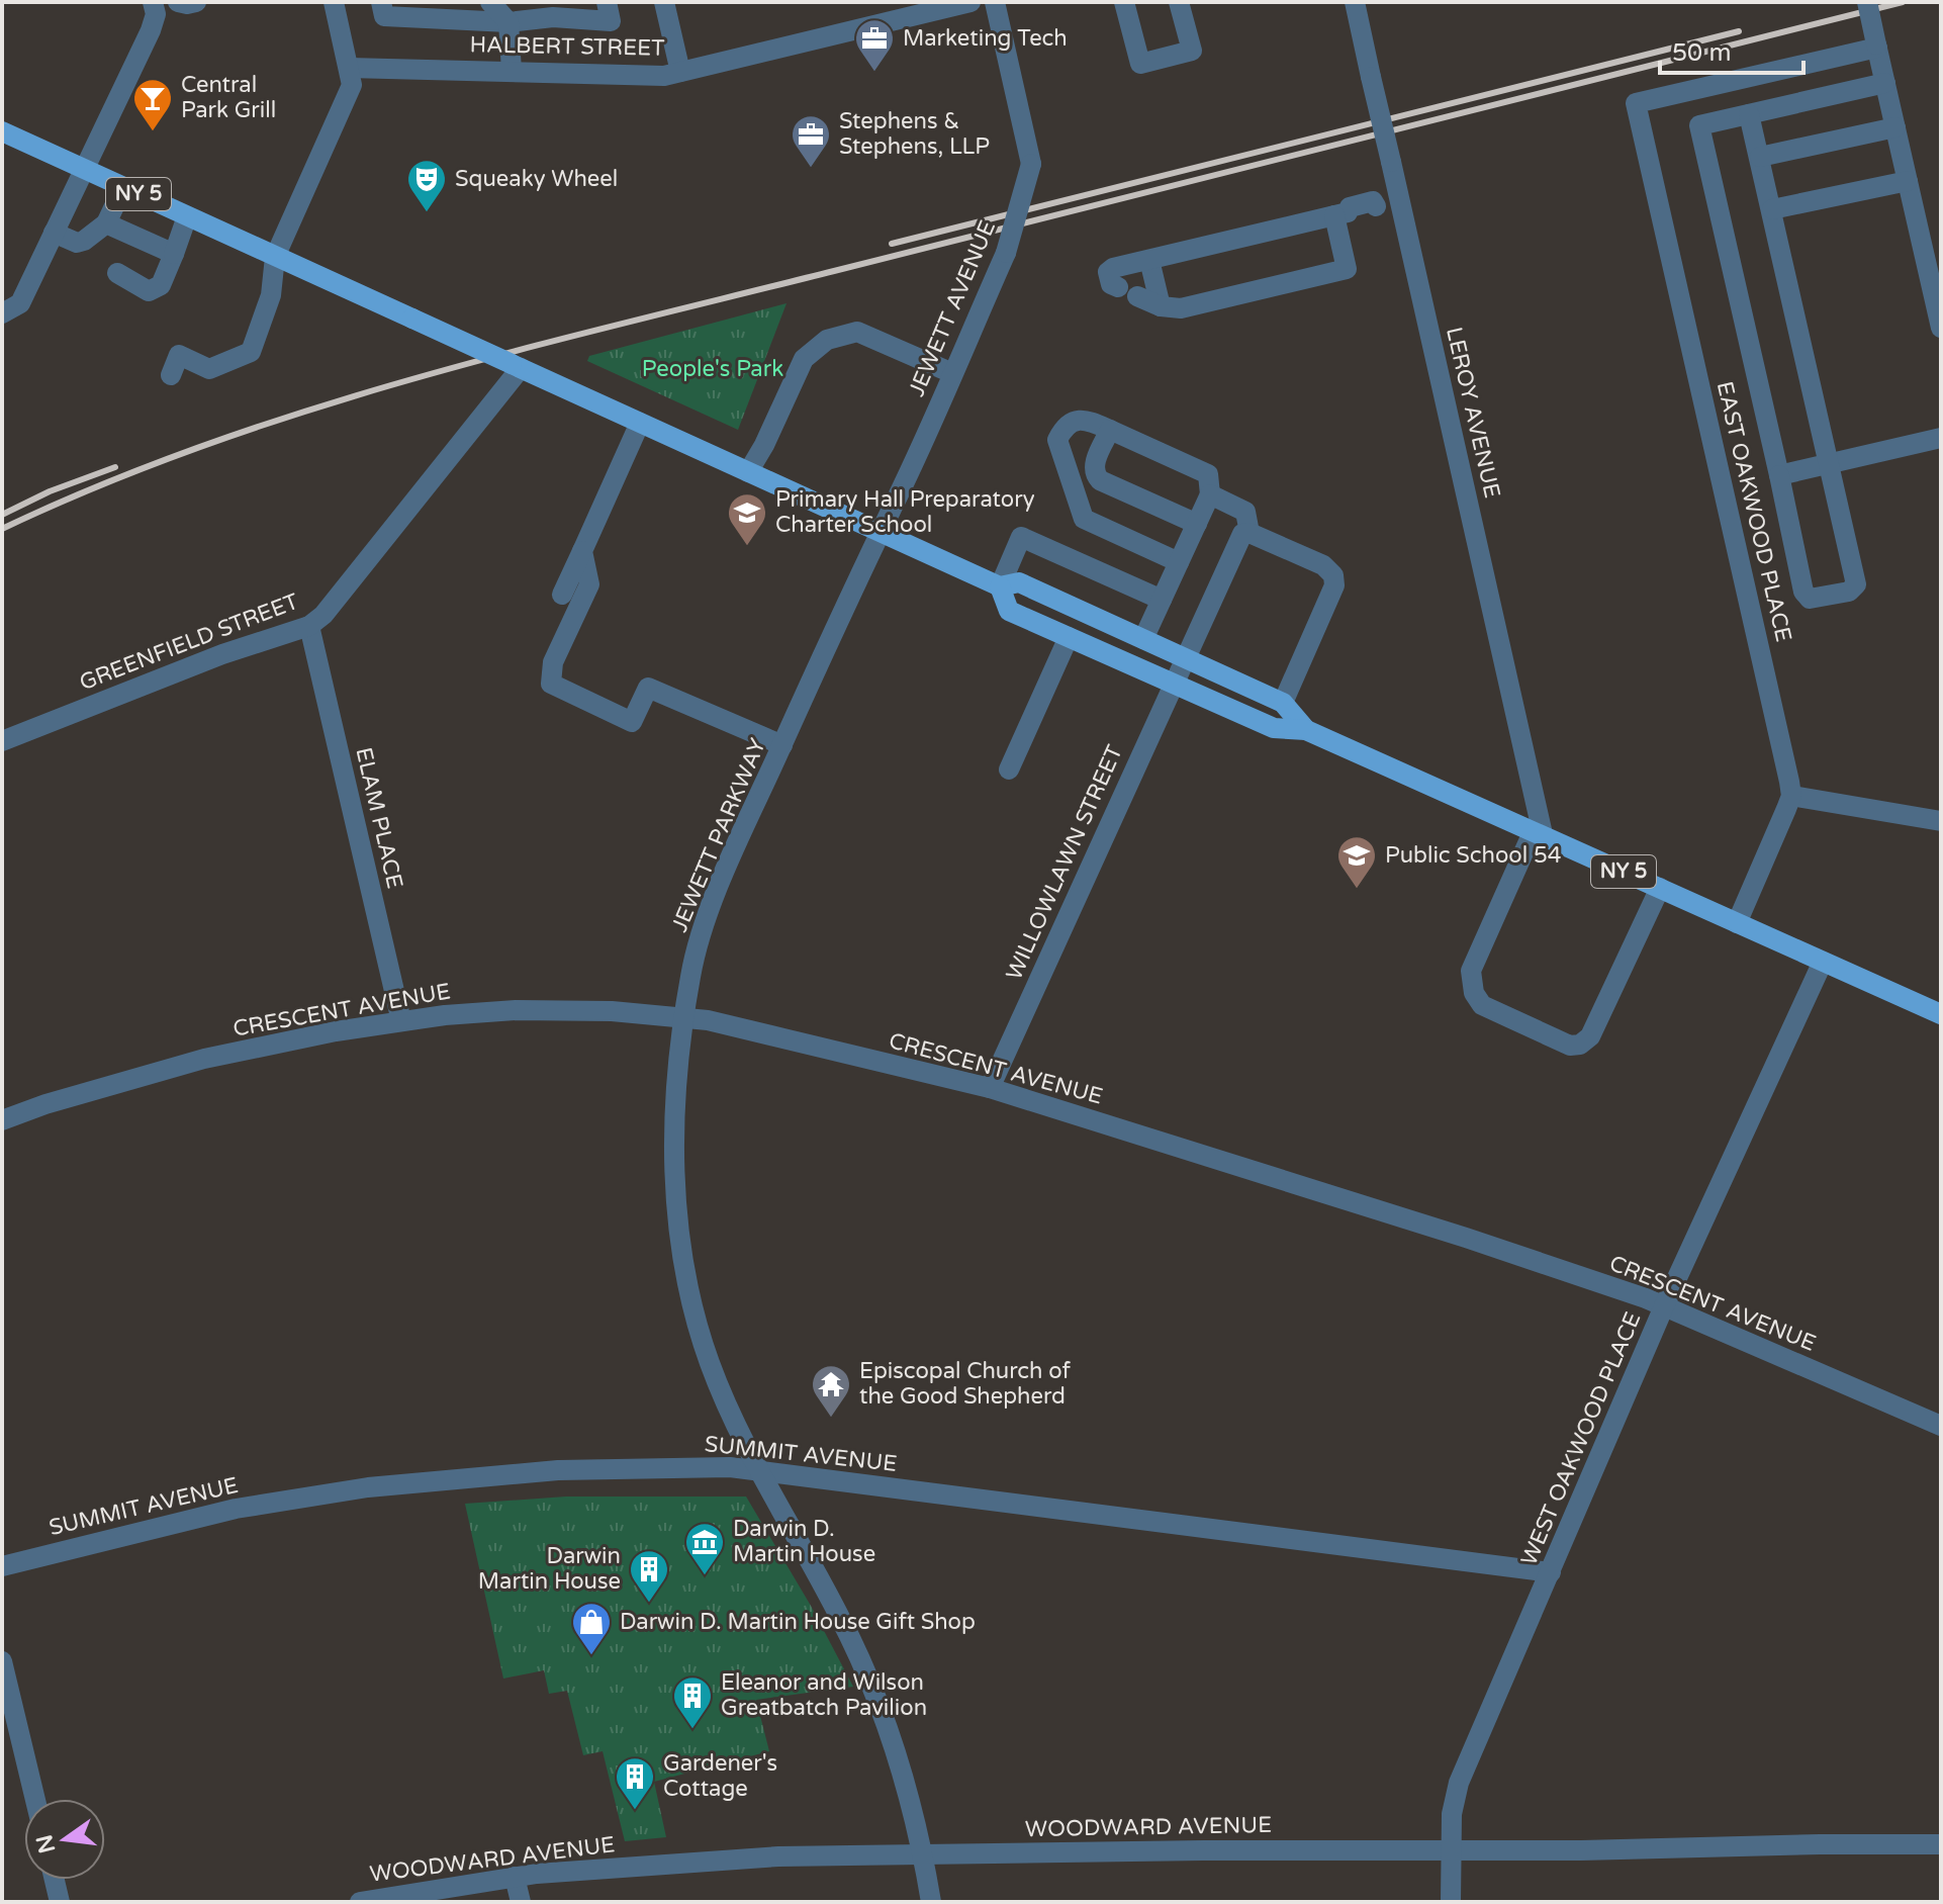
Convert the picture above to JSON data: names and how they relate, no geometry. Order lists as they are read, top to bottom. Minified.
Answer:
{"streets":{"main road":["NY 5"],"street":["HALBERT STREET","JEWETT AVENUE","LEROY AVENUE","EAST OAKWOOD PLACE","GREENFIELD STREET","ELAM PLACE","JEWETT PARKWAY","WILLOWLAWN STREET","CRESCENT AVENUE","WEST OAKWOOD PLACE","SUMMIT AVENUE","WOODWARD AVENUE"]},"crossings":[["NY 5","JEWETT AVENUE"],["NY 5","LEROY AVENUE"],["NY 5","GREENFIELD STREET"],["NY 5","JEWETT PARKWAY"],["NY 5","WILLOWLAWN STREET"],["NY 5","WEST OAKWOOD PLACE"],["JEWETT AVENUE","JEWETT PARKWAY"],["GREENFIELD STREET","ELAM PLACE"],["ELAM PLACE","CRESCENT AVENUE"],["JEWETT PARKWAY","CRESCENT AVENUE"],["JEWETT PARKWAY","SUMMIT AVENUE"],["JEWETT PARKWAY","WOODWARD AVENUE"],["WILLOWLAWN STREET","CRESCENT AVENUE"],["CRESCENT AVENUE","WEST OAKWOOD PLACE"],["WEST OAKWOOD PLACE","SUMMIT AVENUE"],["WEST OAKWOOD PLACE","WOODWARD AVENUE"]],"parks":["People's Park"],"places":{"office":["Marketing Tech","Stephens & Stephens, LLP"],"bar":["Central Park Grill"],"theatre":["Squeaky Wheel"],"school or university":["Primary Hall Preparatory Charter School","Public School 54"],"temple":["Episcopal Church of the Good Shepherd"],"museum":["Darwin D. Martin House"],"building":["Darwin Martin House","Eleanor and Wilson Greatbatch Pavilion","Gardener's Cottage"],"shop":["Darwin D. Martin House Gift Shop"]},"scale_bar":"50 m","north":"left"}
